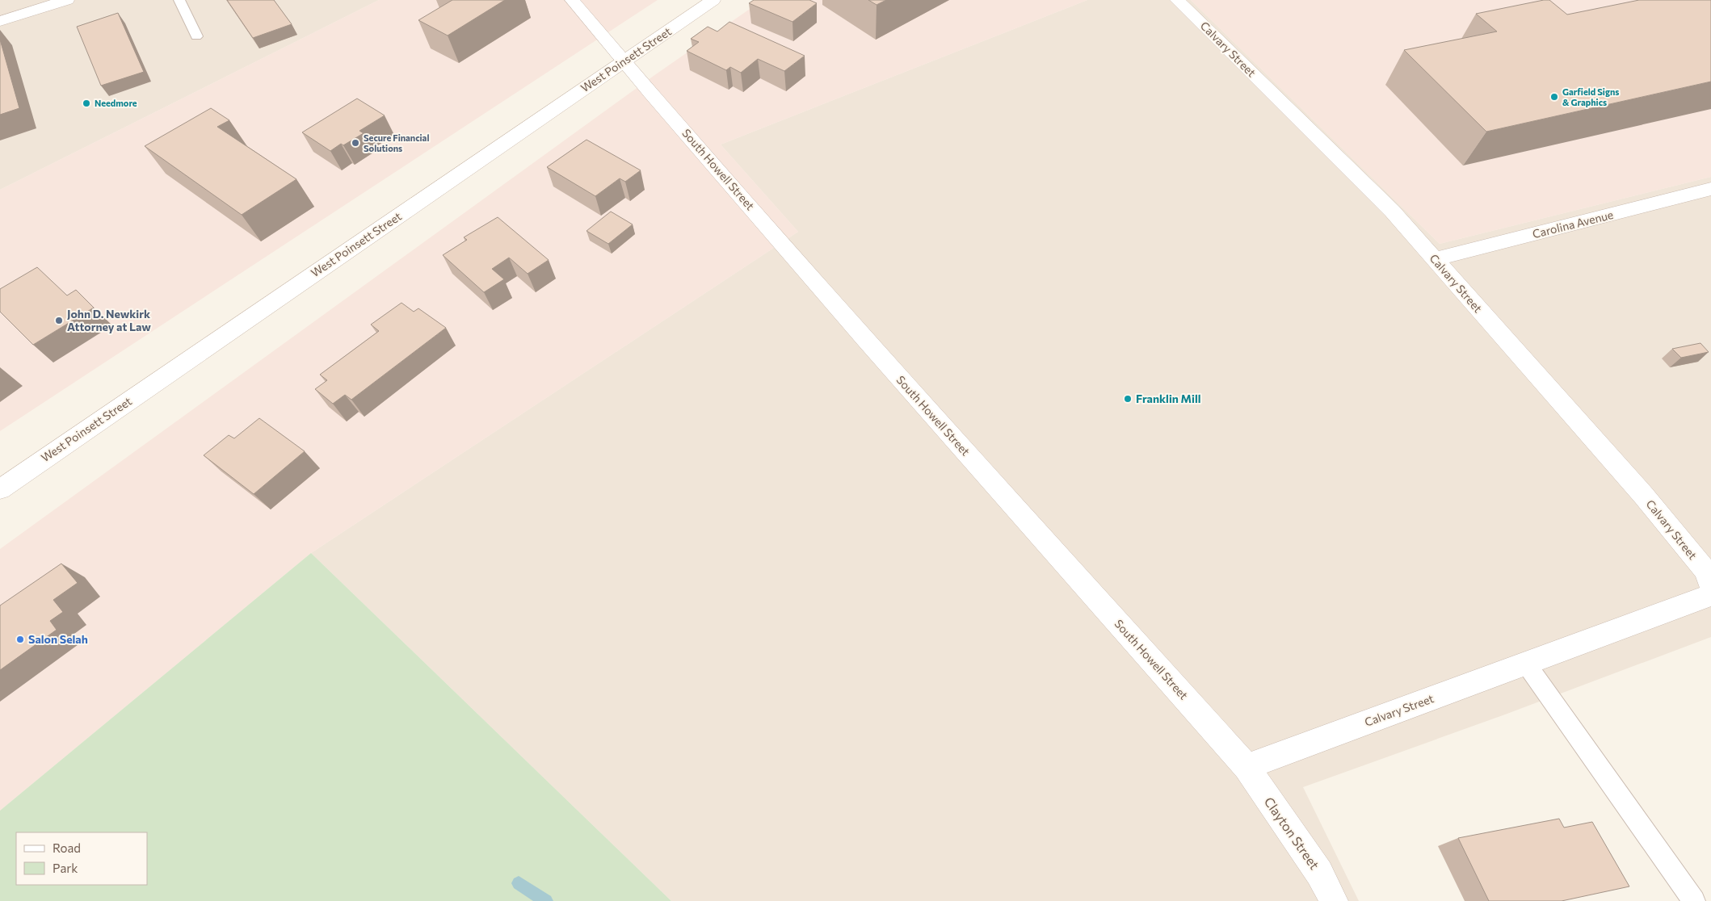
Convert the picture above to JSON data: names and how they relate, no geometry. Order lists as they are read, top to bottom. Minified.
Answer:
{"streets":{"street":["Calvary Street","West Poinsett Street","South Howell Street","Carolina Avenue","Clayton Street"]},"crossings":[["Calvary Street","South Howell Street"],["Calvary Street","Carolina Avenue"],["Calvary Street","Clayton Street"],["West Poinsett Street","South Howell Street"],["South Howell Street","Clayton Street"]],"places":["Garfield Signs & Graphics","Needmore","Secure Financial Solutions","John D. Newkirk Attorney at Law","Franklin Mill","Salon Selah"],"legend":["Road","Park"]}
